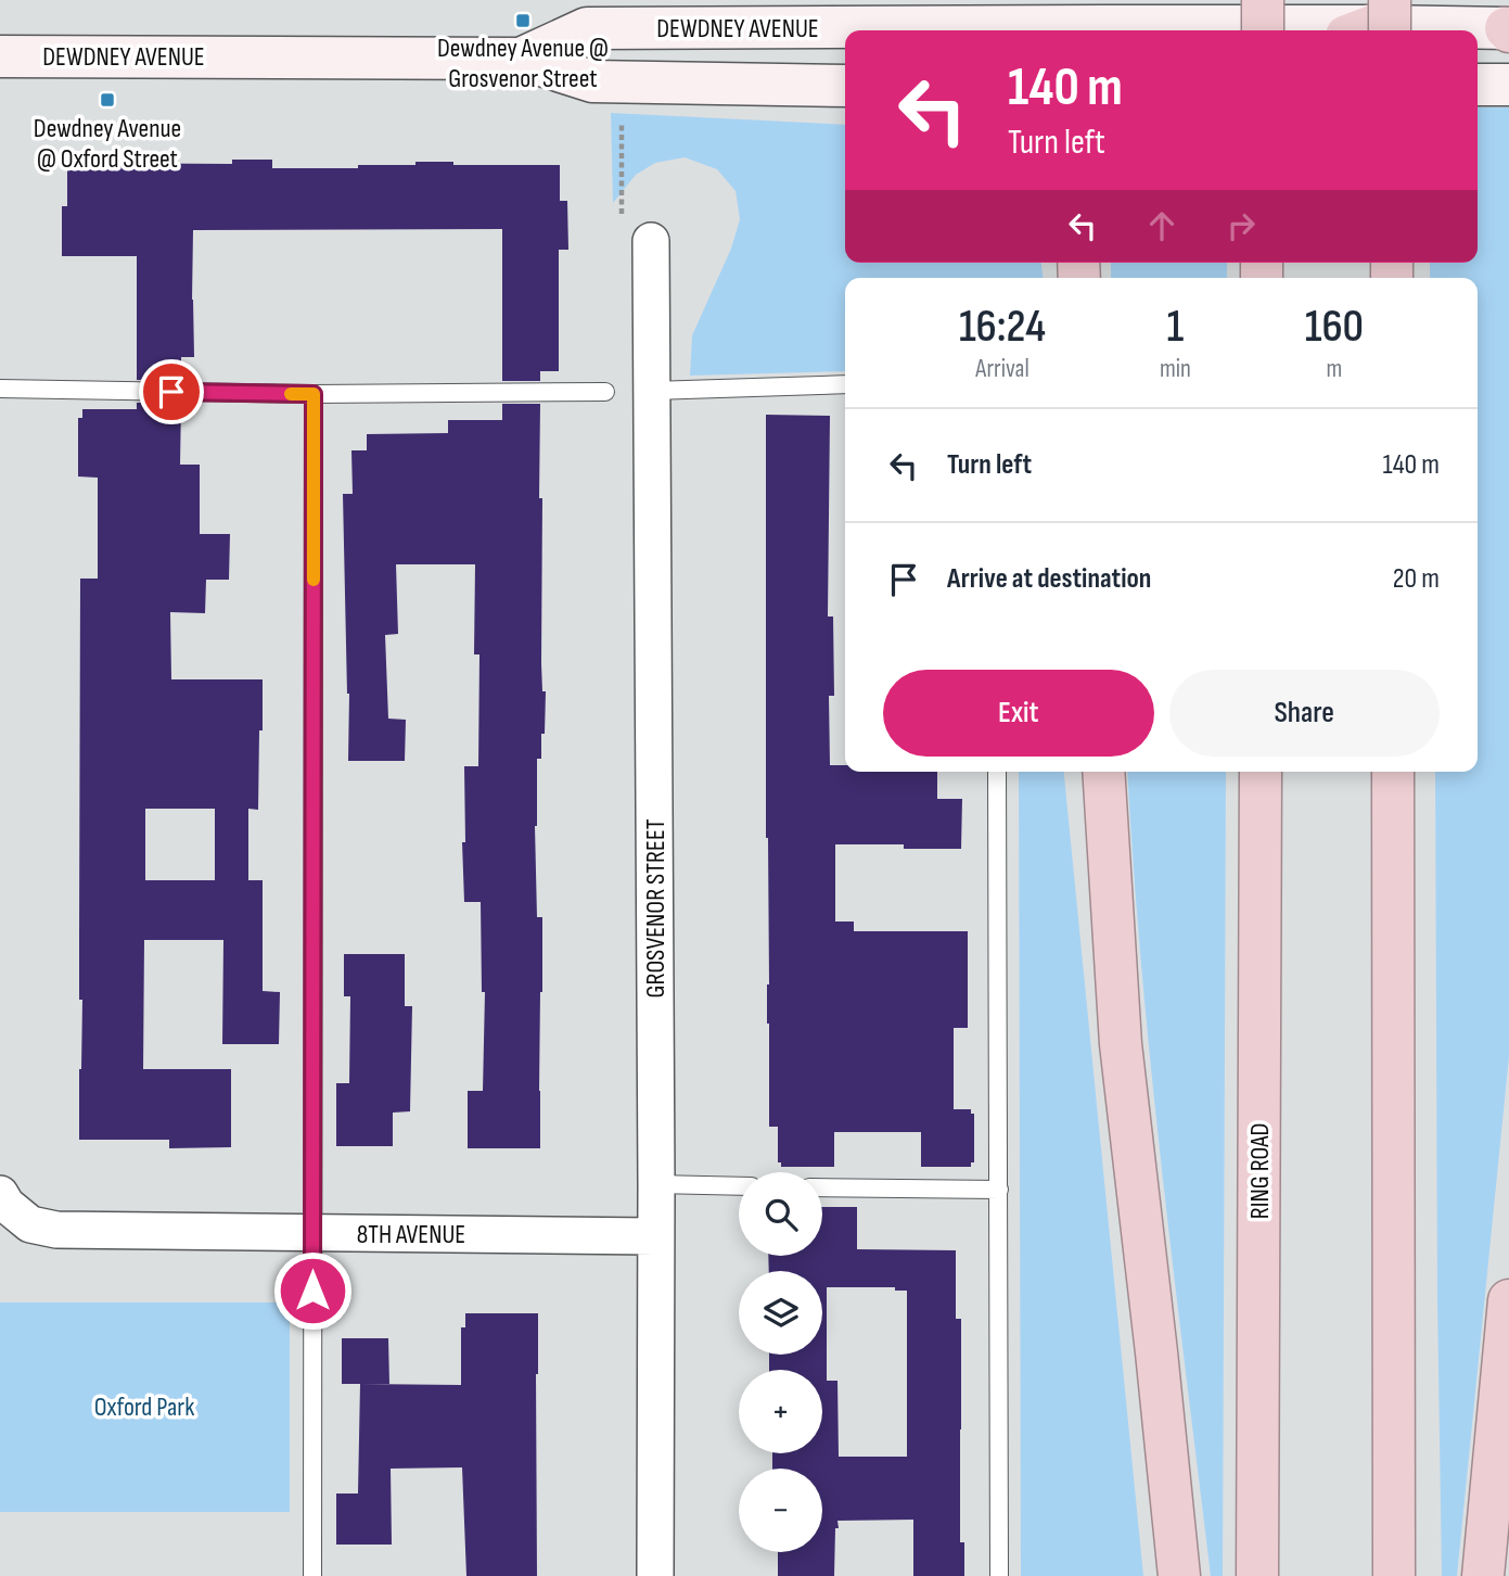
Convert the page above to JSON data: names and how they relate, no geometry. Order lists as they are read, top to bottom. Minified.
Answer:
{"streets":{"highway":["RING ROAD"],"street":["DEWDNEY AVENUE","GROSVENOR STREET","8TH AVENUE"]},"crossings":[["GROSVENOR STREET","8TH AVENUE"]],"parks":["Oxford Park"],"places":{"transit":["Dewdney Avenue @ Grosvenor Street","Dewdney Avenue @ Oxford Street"]},"page":{"turn":["140 m","Turn left"],"eta":["16:24","Arrival","1","min","160","m"],"list":[{"name":"Turn left","value":"140 m"},{"name":"Arrive at destination","value":"20 m"}],"buttons":["Exit","Share"],"map_buttons":["+","−"]}}
